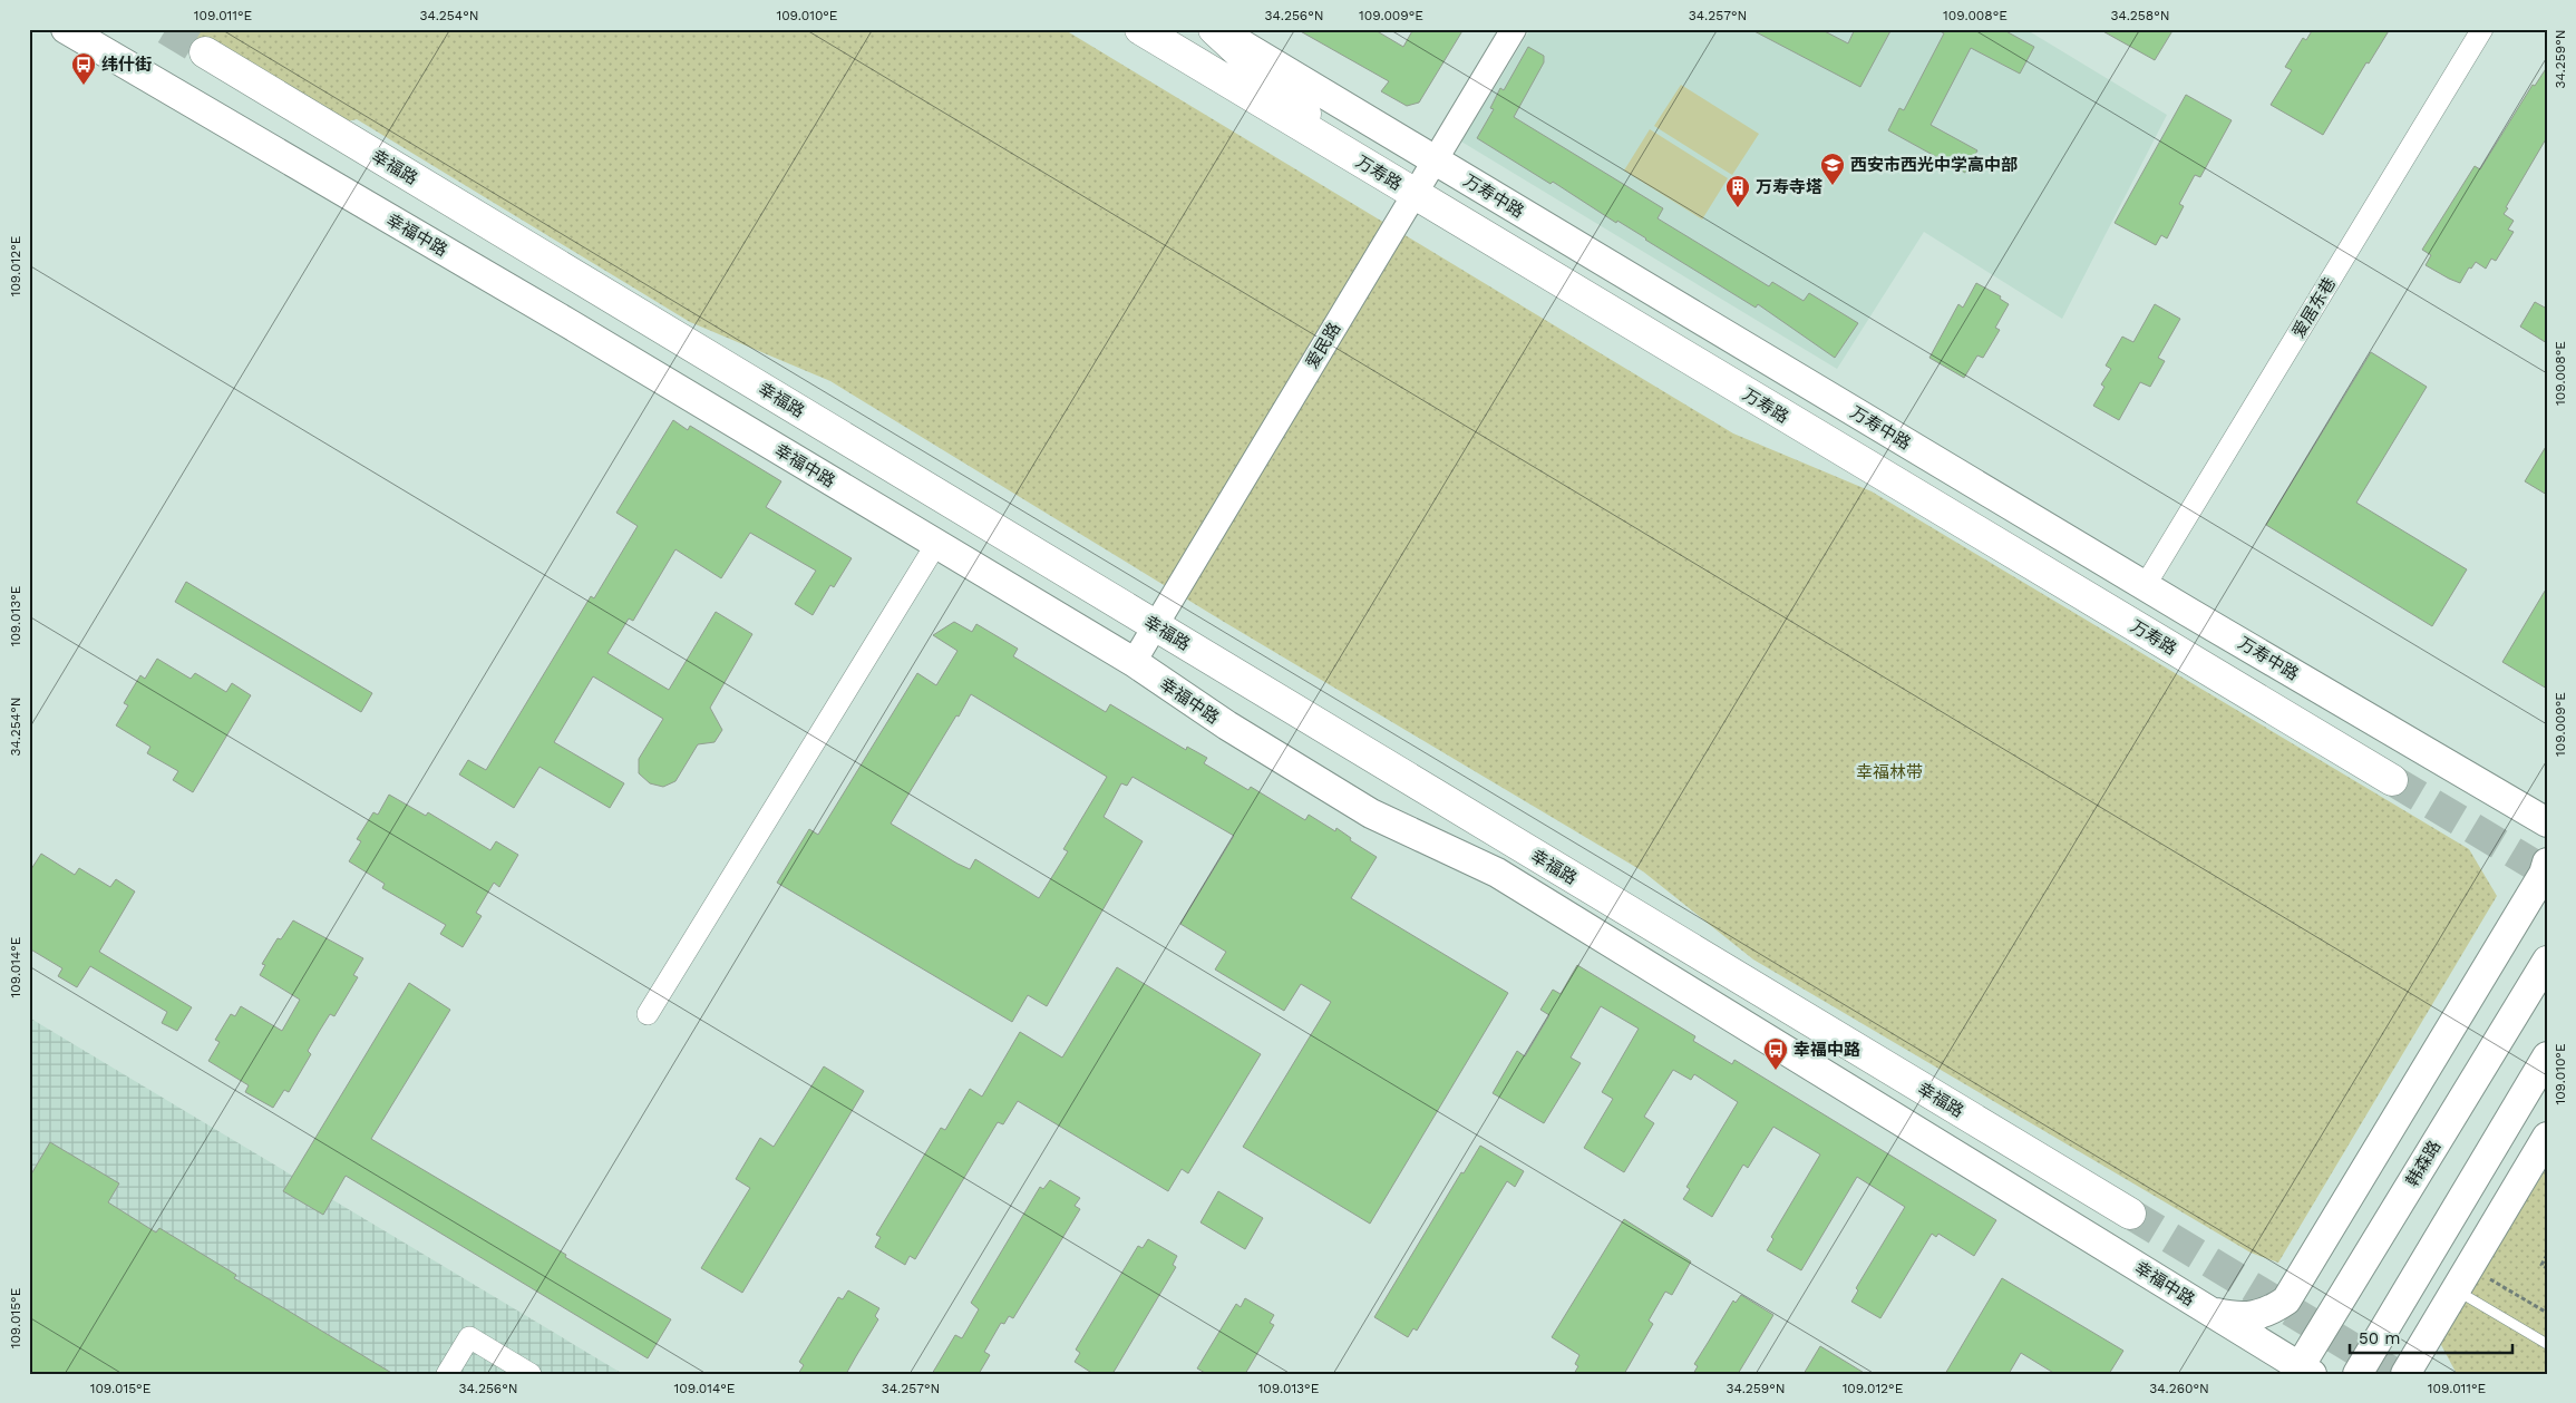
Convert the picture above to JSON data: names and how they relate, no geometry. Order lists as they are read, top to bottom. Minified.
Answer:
{"streets":{"main road":["幸福路","万寿路","万寿中路","幸福中路","韩森路"],"street":["爱居东巷","爱民路"]},"crossings":[["幸福路","爱民路"],["万寿路","爱民路"],["万寿中路","爱居东巷"],["万寿中路","爱民路"],["幸福中路","爱民路"],["幸福中路","韩森路"]],"parks":["幸福林带"],"places":{"bus stop":["纬什街","幸福中路"],"school or university":["西安市西光中学高中部"],"building":["万寿寺塔"]},"scale_bar":"50 m","coordinates":["109.011°E","34.254°N","109.010°E","34.256°N","109.009°E","34.257°N","109.008°E","34.258°N","34.259°N","109.012°E","109.013°E","109.014°E","109.015°E","34.260°N"]}
